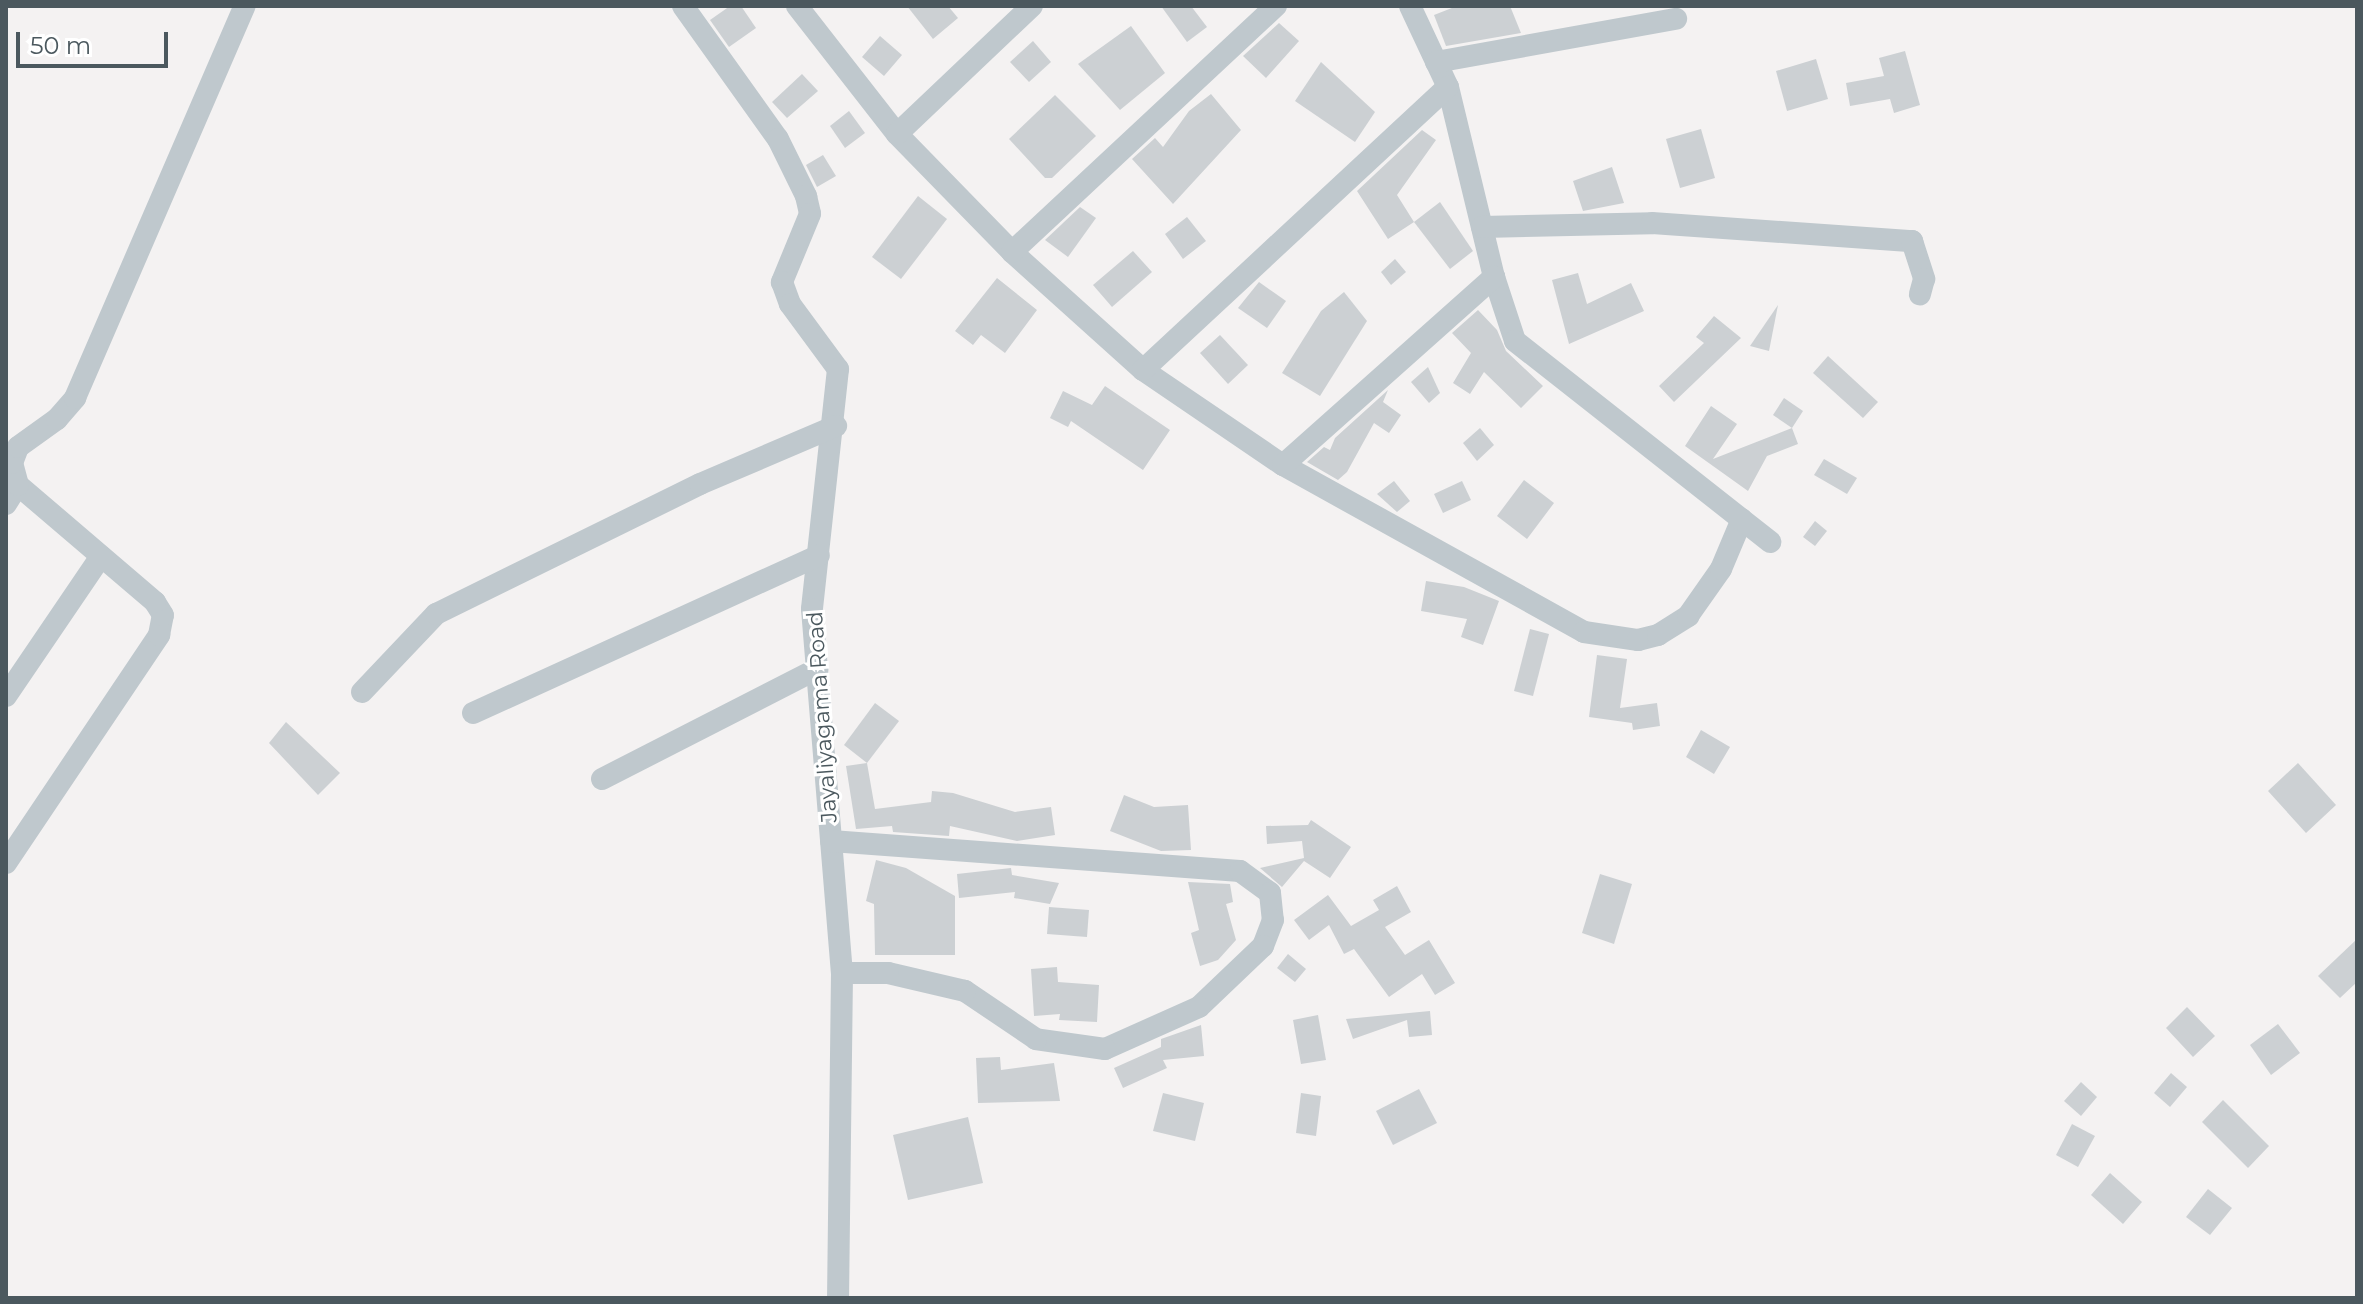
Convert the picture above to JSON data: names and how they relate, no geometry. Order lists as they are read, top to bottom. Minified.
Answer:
{"streets":{"street":["Jayaliyagama Road"]},"scale_bar":"50 m"}
